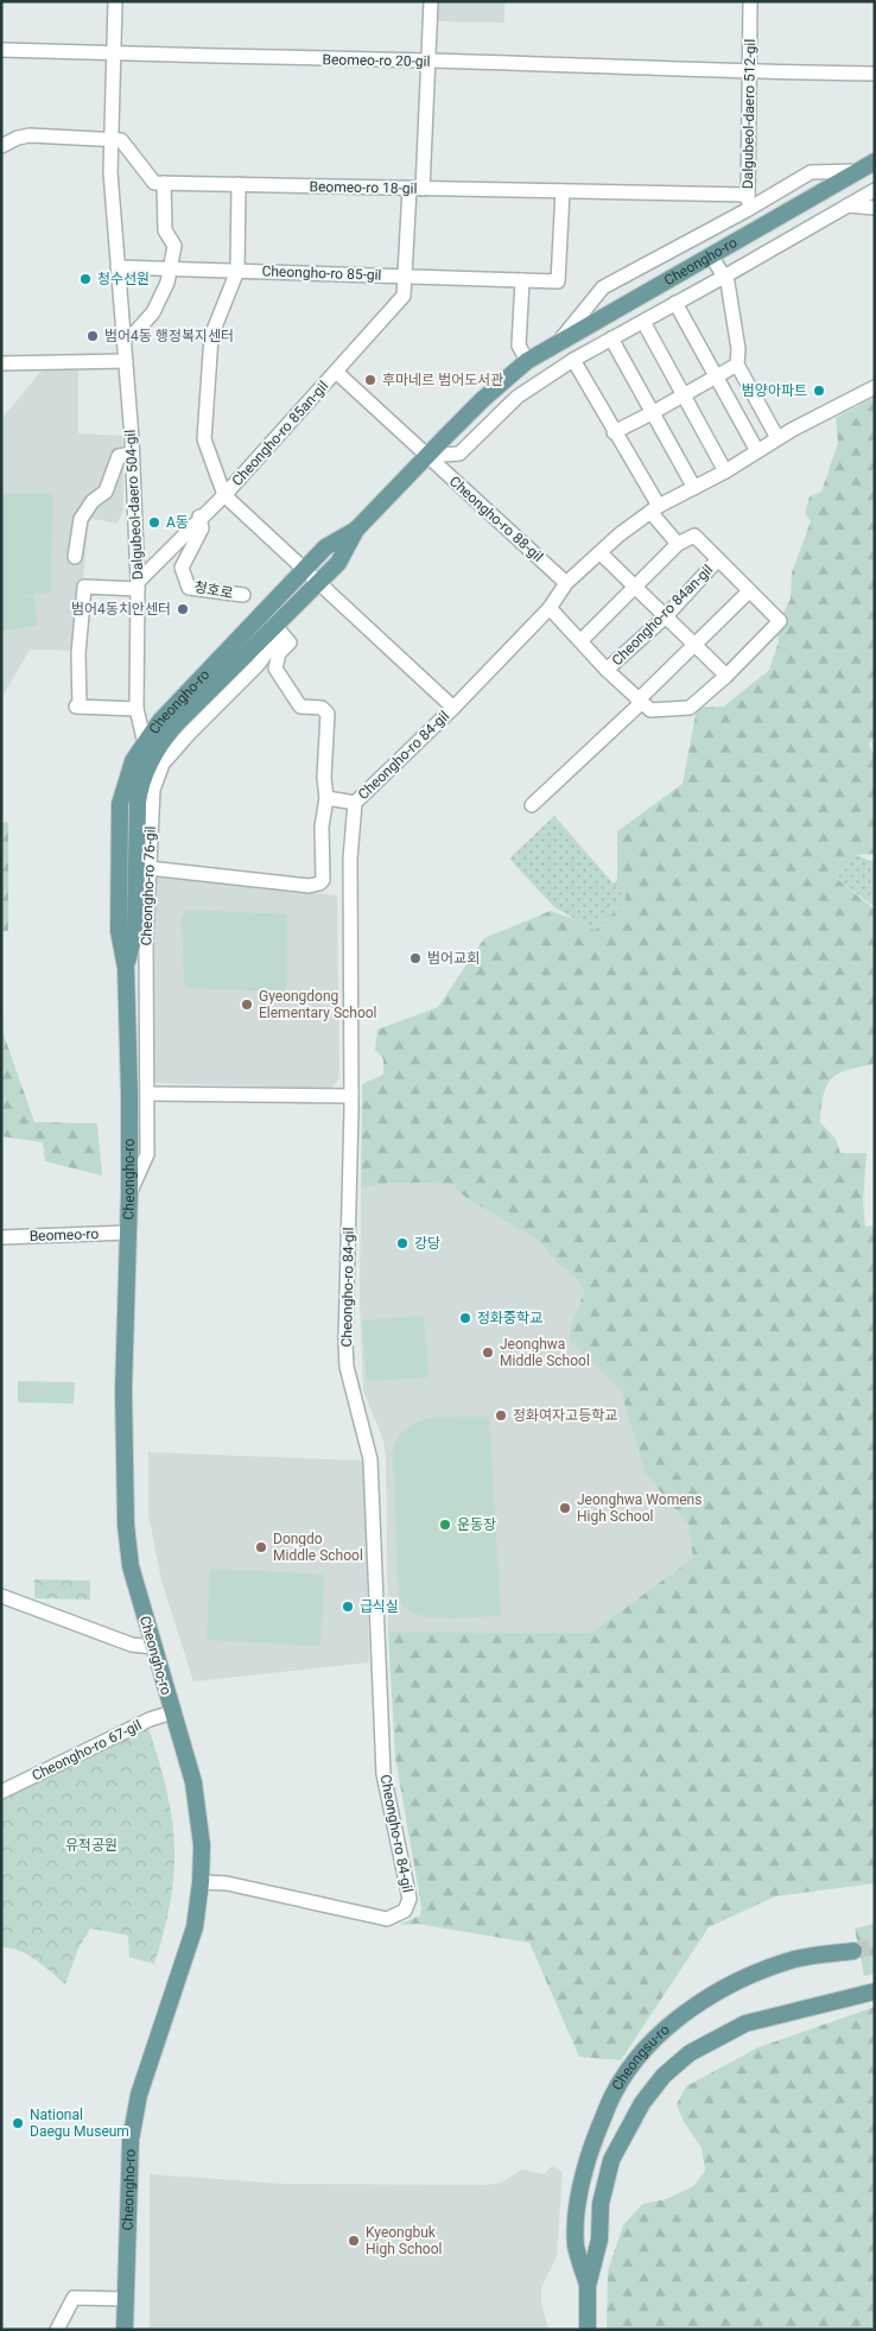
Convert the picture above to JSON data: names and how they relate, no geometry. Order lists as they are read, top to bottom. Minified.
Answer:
{"streets":{"main road":["Cheongho-ro","Cheongsu-ro"],"street":["Beomeo-ro 20-gil","Dalgubeol-daero 512-gil","Beomeo-ro 18-gil","Cheongho-ro 85-gil","Cheongho-ro 85an-gil","Dalgubeol-daero 504-gil","Cheongho-ro 88-gil","청호로","Cheongho-ro 84an-gil","Cheongho-ro 84-gil","Cheongho-ro 76-gil","Beomeo-ro","Cheongho-ro 67-gil"]},"crossings":[["Beomeo-ro 20-gil","Dalgubeol-daero 512-gil"],["Beomeo-ro 20-gil","Cheongho-ro 85an-gil"],["Beomeo-ro 20-gil","Dalgubeol-daero 504-gil"],["Dalgubeol-daero 512-gil","Beomeo-ro 18-gil"],["Dalgubeol-daero 512-gil","Cheongho-ro"],["Beomeo-ro 18-gil","Cheongho-ro 85an-gil"],["Cheongho-ro","Dalgubeol-daero 504-gil"],["Cheongho-ro","Cheongho-ro 88-gil"],["Cheongho-ro","Cheongho-ro 84-gil"],["Cheongho-ro","Cheongho-ro 76-gil"],["Cheongho-ro","Beomeo-ro"],["Cheongho-ro","Cheongho-ro 67-gil"],["Cheongho-ro 85-gil","Cheongho-ro 85an-gil"],["Cheongho-ro 85an-gil","Dalgubeol-daero 504-gil"],["Cheongho-ro 85an-gil","청호로"]],"parks":["유적공원"],"places":["청수선원","범어4동 행정복지센터","후마네르 범어도서관","범양아파트","A동","범어4동치안센터","범어교회","Gyeongdong Elementary School","강당","정화중학교","Jeonghwa Middle School","정화여자고등학교","Jeonghwa Womens High School","운동장","Dongdo Middle School","급식실","National Daegu Museum","Kyeongbuk High School"]}
